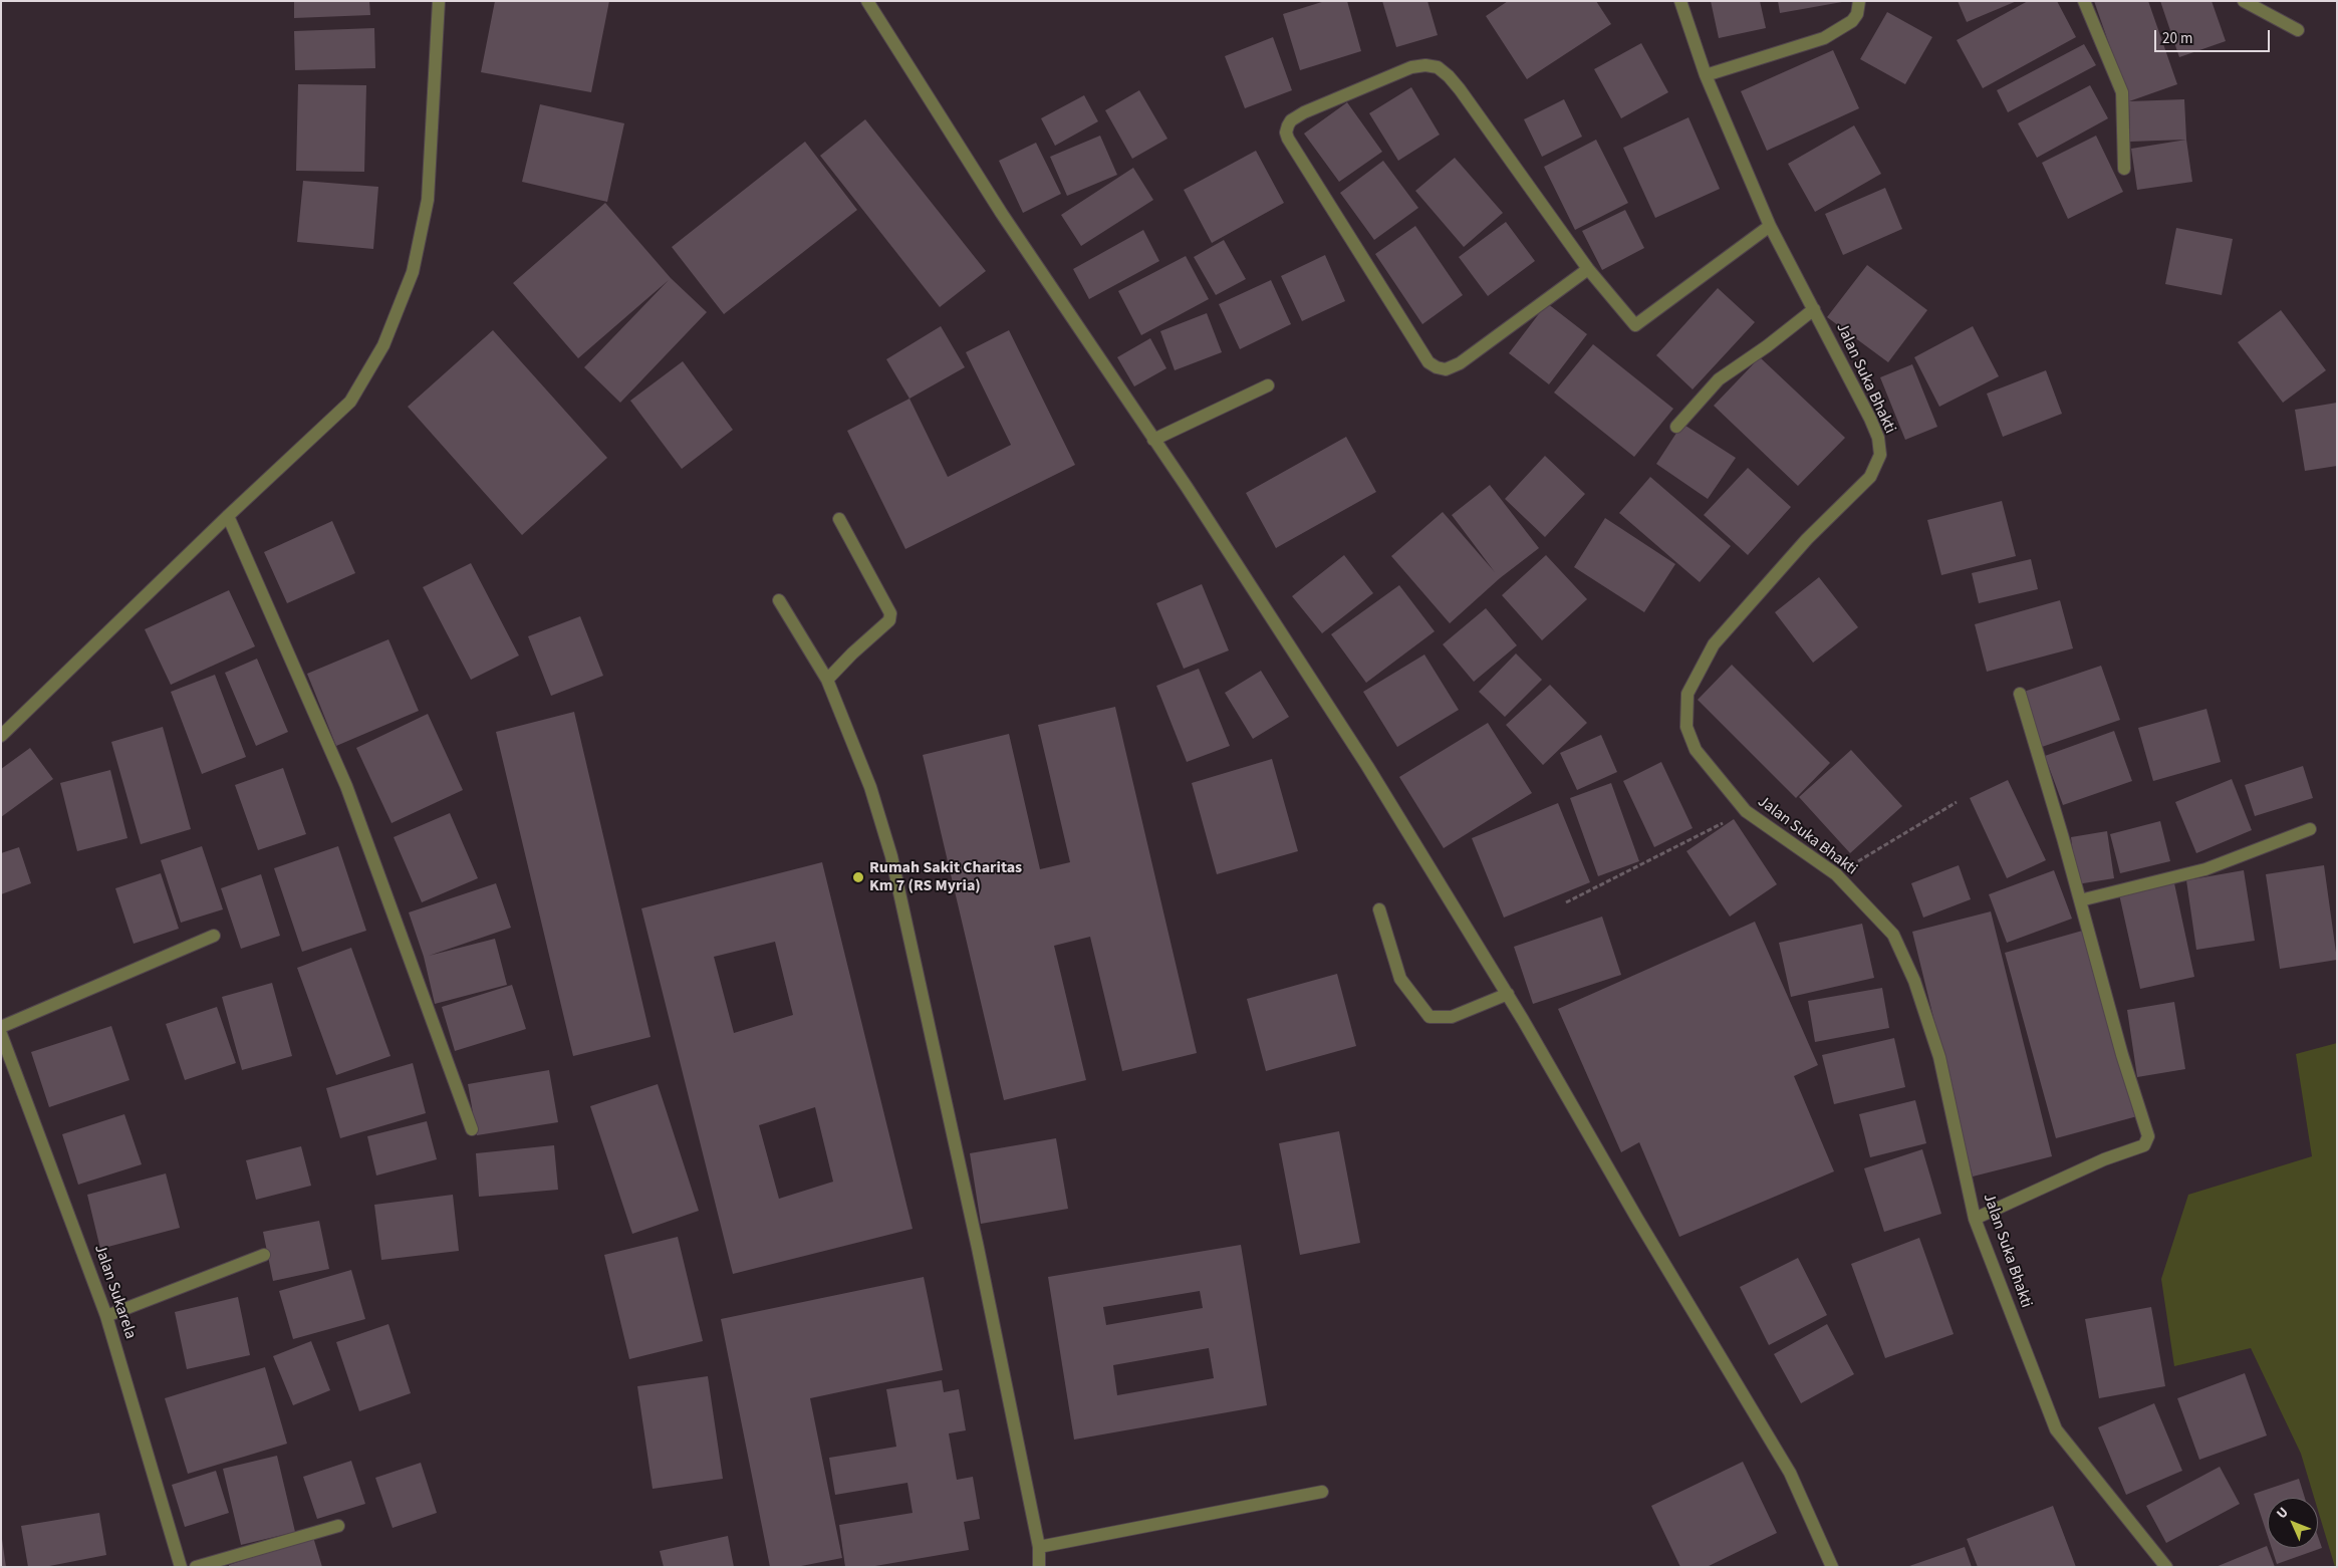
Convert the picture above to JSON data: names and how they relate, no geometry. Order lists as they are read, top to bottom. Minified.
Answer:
{"streets":{"street":["Jalan Suka Bhakti","Jalan Sukarela"]},"places":["Rumah Sakit Charitas Km 7 (RS Myria)"],"scale_bar":"20 m","north":"top left"}
